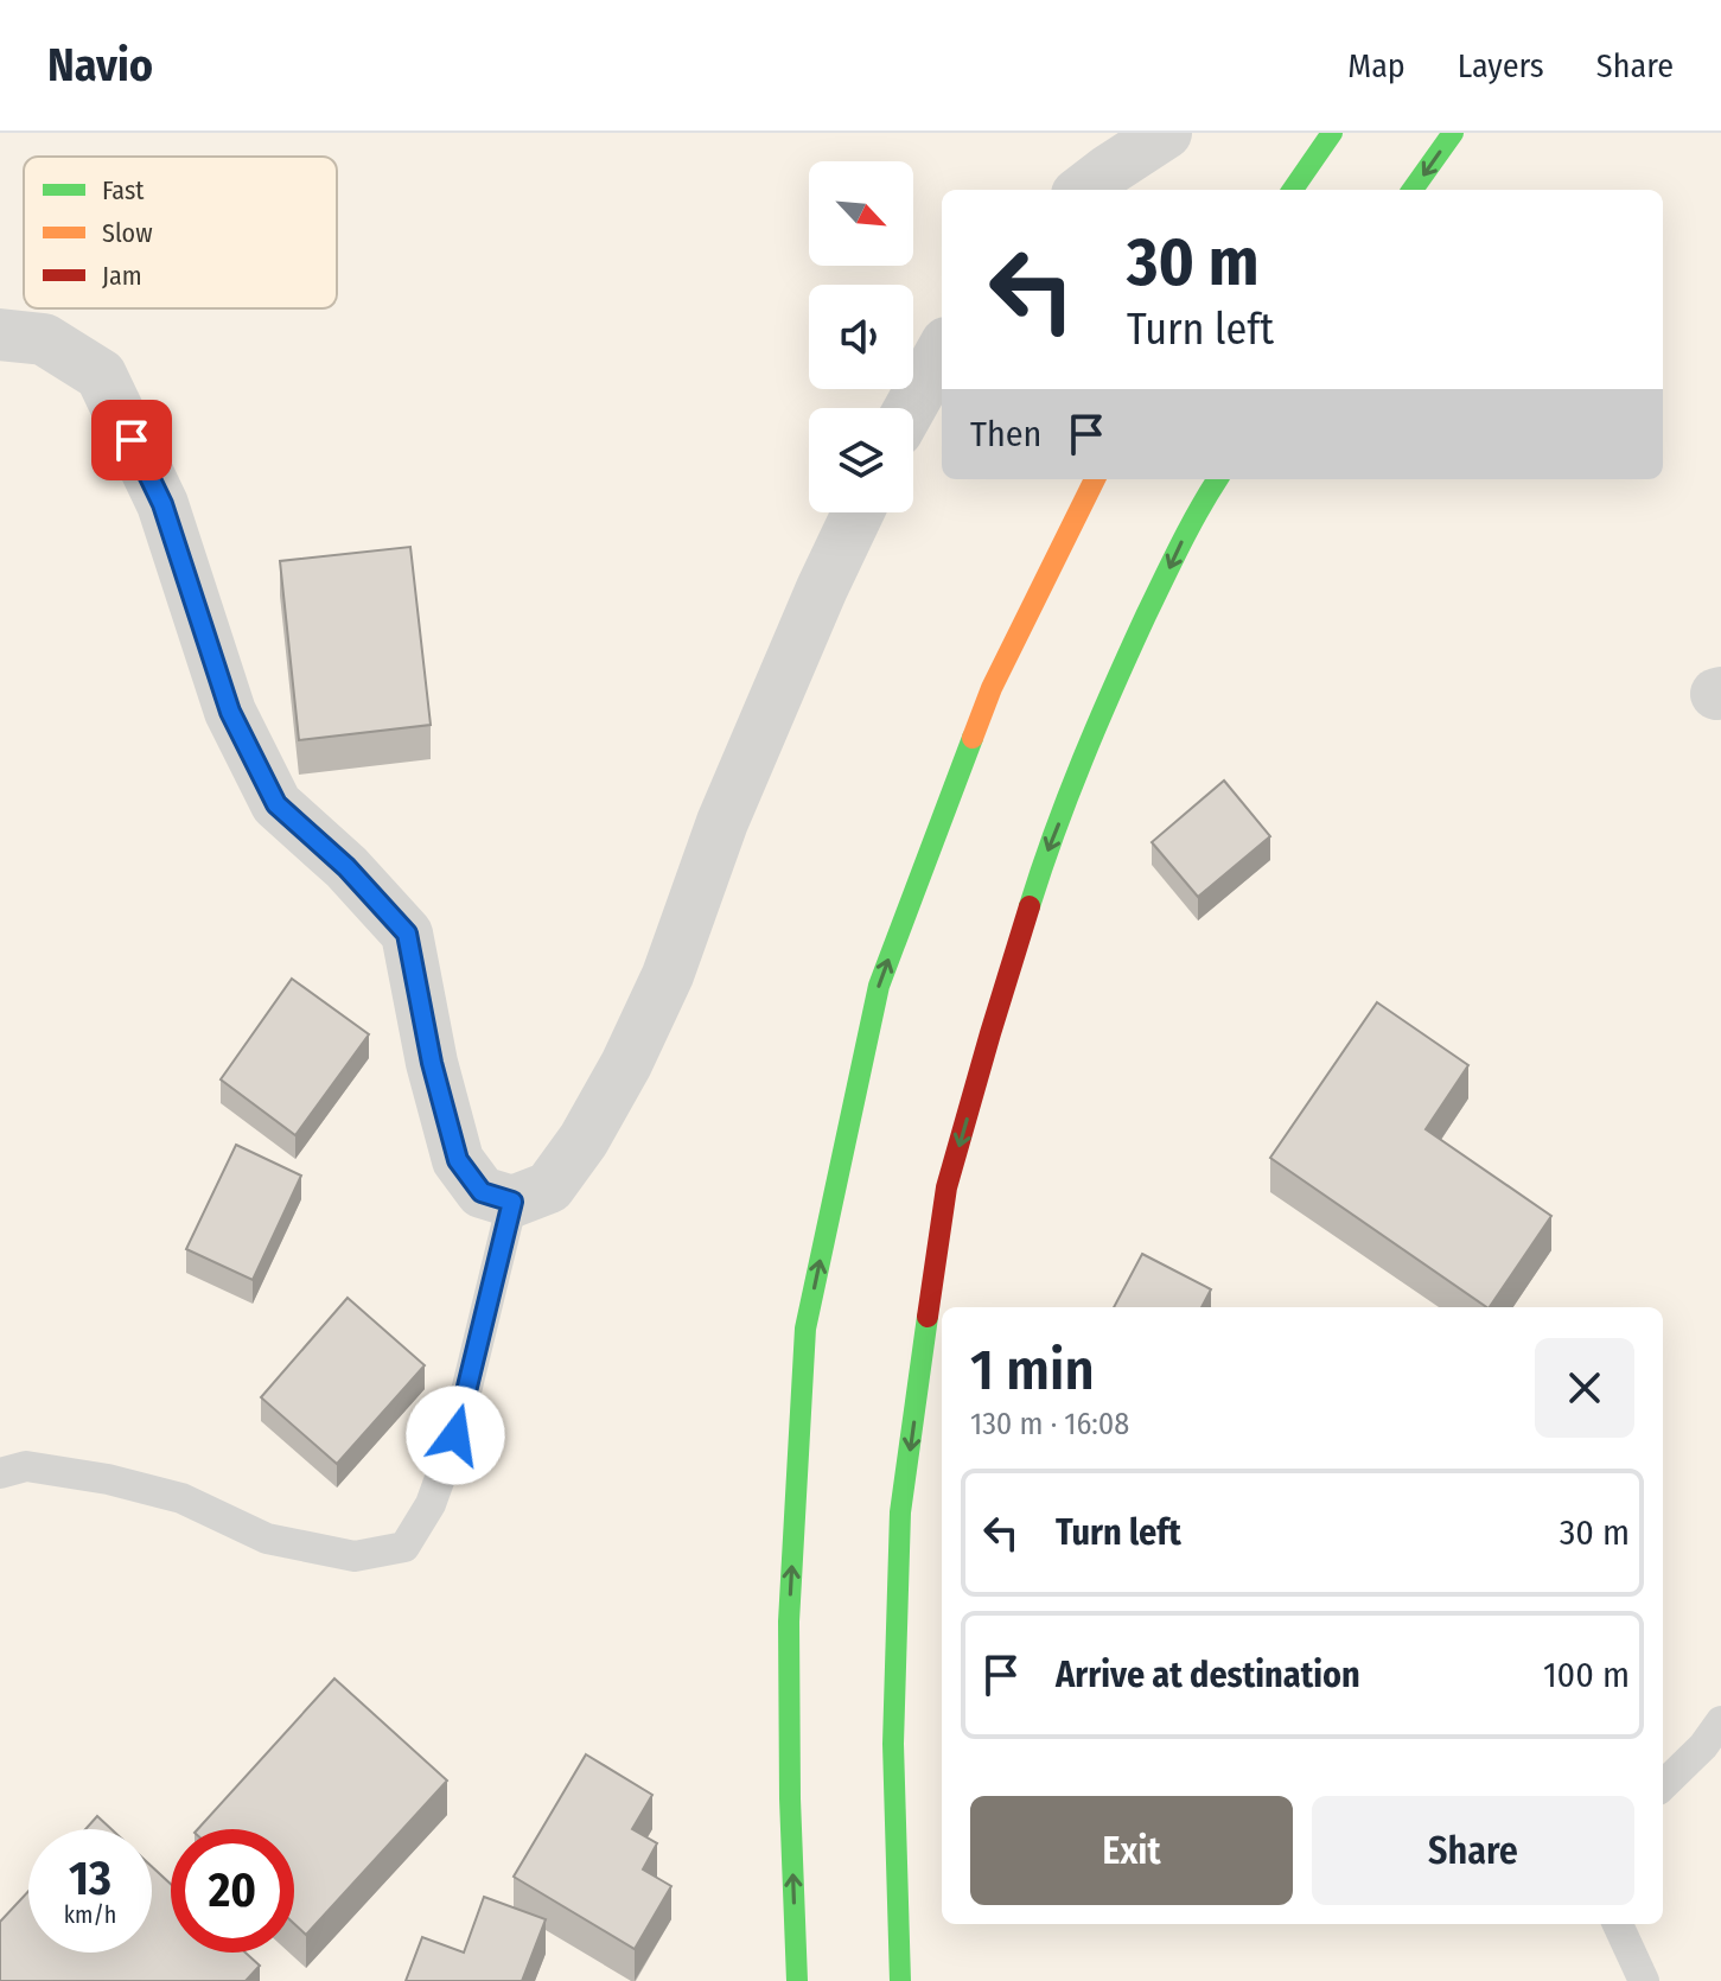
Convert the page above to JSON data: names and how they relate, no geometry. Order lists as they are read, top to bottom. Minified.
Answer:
{"legend":["Fast","Slow","Jam"],"north":"bottom right","page":{"header":"Navio","nav":["Map","Layers","Share"],"turn":["30 m","Turn left"],"then":"Then","heading":["1 min","130 m · 16:08"],"list":[{"name":"Turn left","value":"30 m"},{"name":"Arrive at destination","value":"100 m"}],"buttons":["Exit","Share"],"speed":"13 km/h","limit":"20"}}
